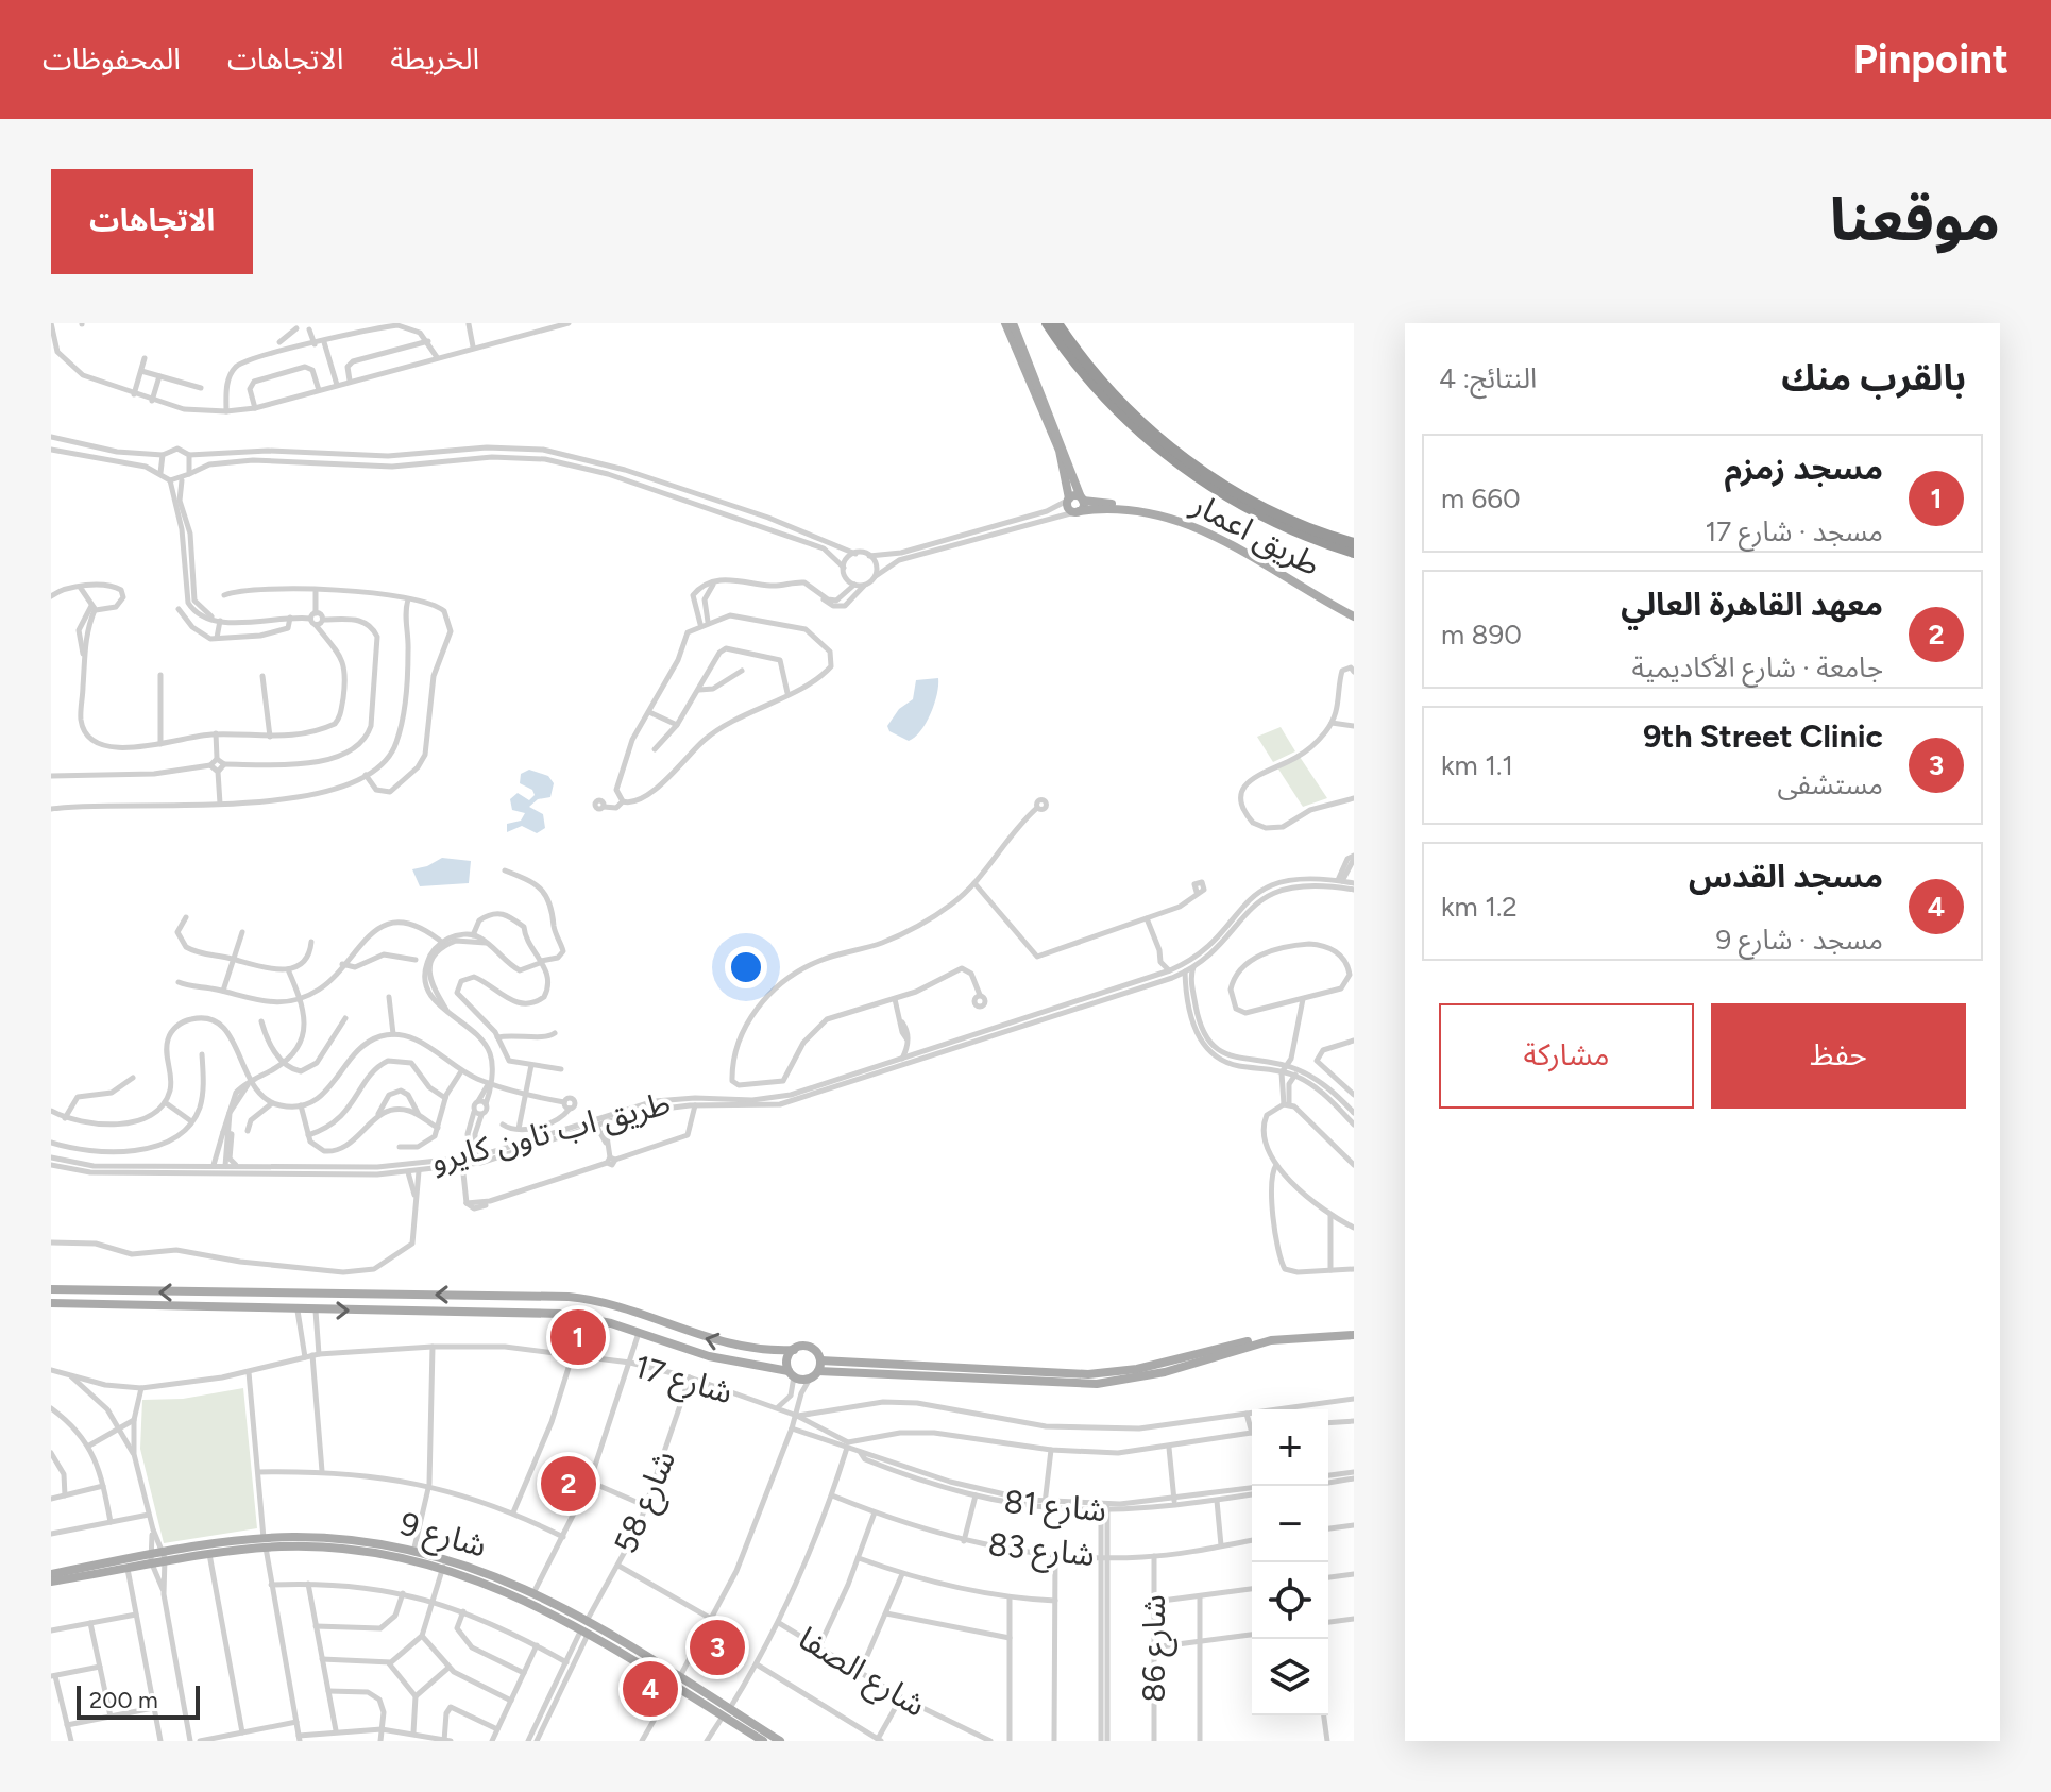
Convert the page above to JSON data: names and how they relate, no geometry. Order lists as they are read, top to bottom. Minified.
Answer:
{"streets":{"main road":["طريق اعمار","شارع 9"],"street":["طريق اب تاون كايرو","شارع 17","شارع 58","شارع 81","شارع 83","شارع 86","شارع الصفا"]},"crossings":[["شارع 17","شارع 58"],["شارع 17","شارع 81"],["شارع 58","شارع 9"],["شارع 83","شارع 86"]],"scale_bar":"200 m","page":{"header":"Pinpoint","nav":["الخريطة","الاتجاهات","المحفوظات"],"title":"موقعنا","buttons":["الاتجاهات",["حفظ","مشاركة"]],"heading":["بالقرب منك","النتائج: 4"],"list":[{"mark":"1","name":"مسجد زمزم","note":"مسجد · شارع 17","value":"660 m"},{"mark":"2","name":"معهد القاهرة العالي","note":"جامعة · شارع الأكاديمية","value":"890 m"},{"mark":"3","name":"9th Street Clinic","note":"مستشفى","value":"1.1 km"},{"mark":"4","name":"مسجد القدس","note":"مسجد · شارع 9","value":"1.2 km"}],"pins":["1","2","3","4"],"map_buttons":["+","−"],"scale":"200 m"}}
